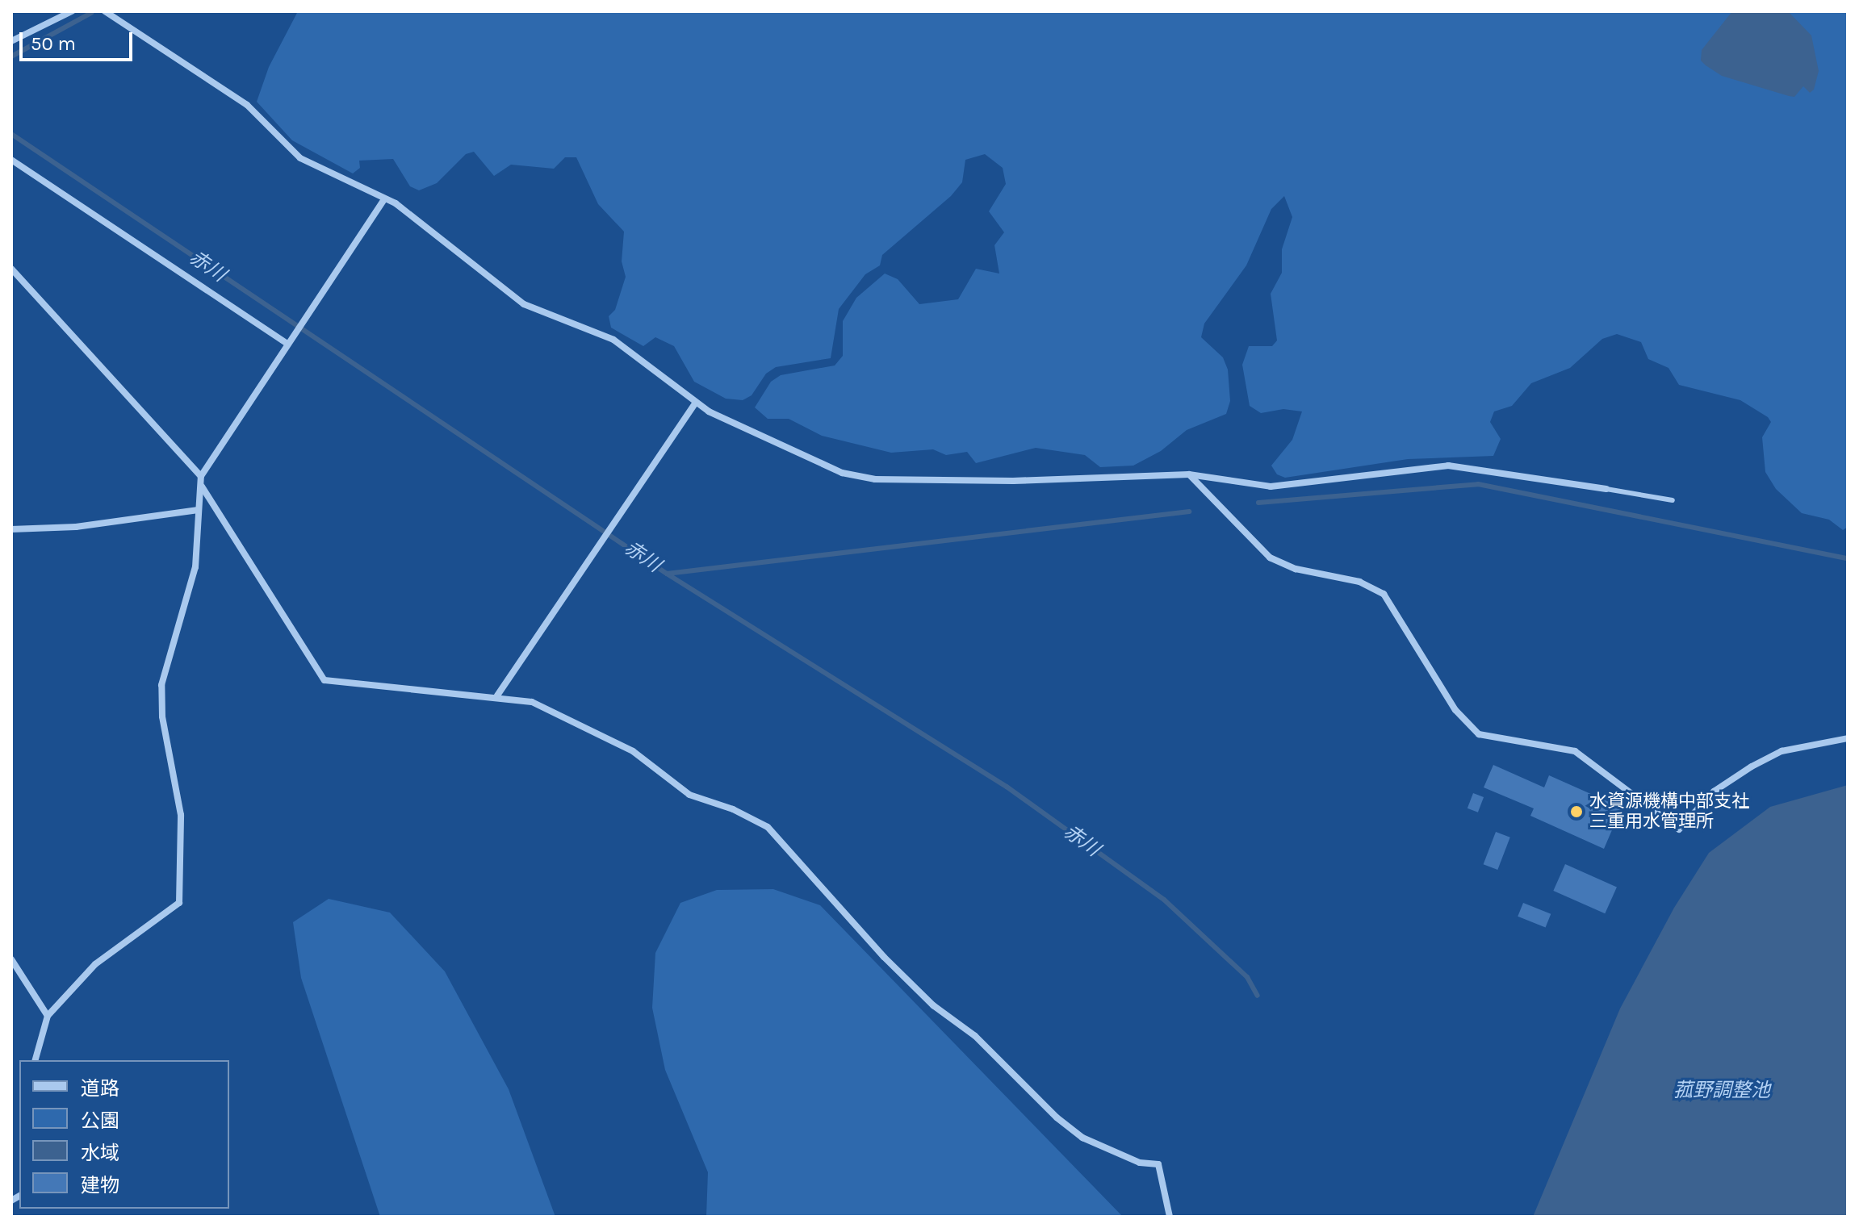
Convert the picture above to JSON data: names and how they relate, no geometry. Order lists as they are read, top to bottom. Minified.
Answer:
{"water":["赤川","菰野調整池"],"places":["水資源機構中部支社 三重用水管理所"],"legend":["道路","公園","水域","建物"],"scale_bar":"50 m"}
